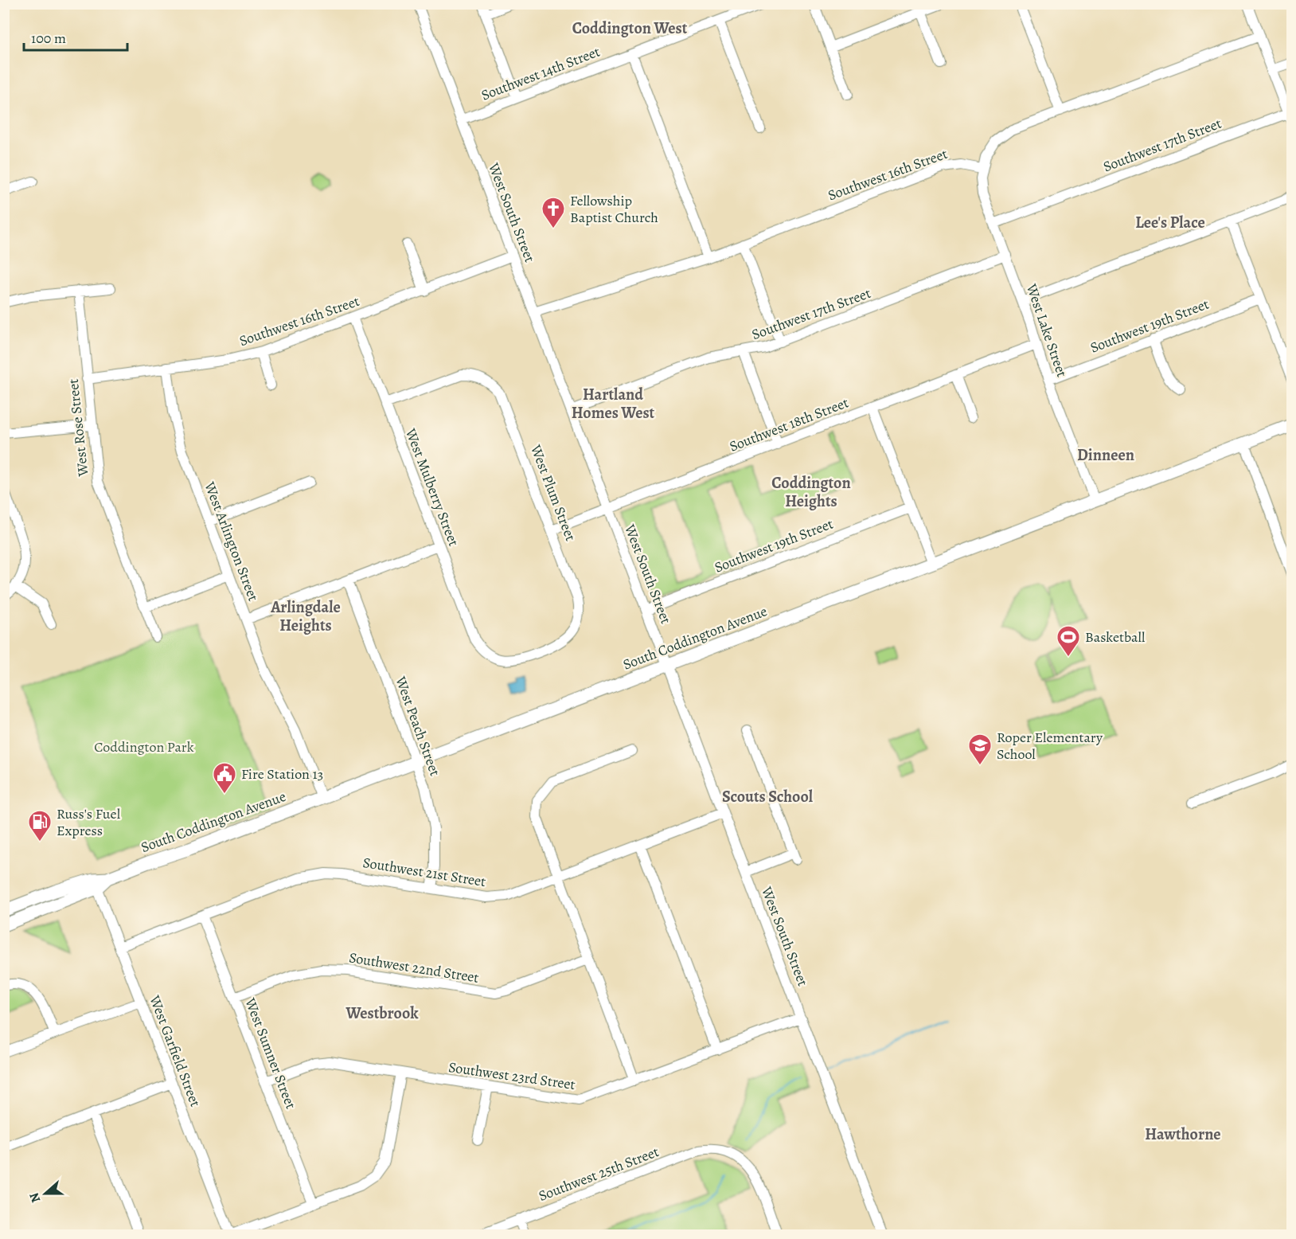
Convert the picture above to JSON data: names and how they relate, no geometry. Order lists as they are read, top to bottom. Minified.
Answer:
{"streets":{"main road":["South Coddington Avenue"],"street":["Southwest 14th Street","Southwest 17th Street","Southwest 16th Street","West South Street","Southwest 19th Street","West Lake Street","Southwest 18th Street","West Rose Street","West Mulberry Street","West Plum Street","West Arlington Street","West Peach Street","Southwest 21st Street","Southwest 22nd Street","West Garfield Street","West Sumner Street","Southwest 23rd Street","Southwest 25th Street"]},"crossings":[["Southwest 14th Street","West South Street"],["Southwest 17th Street","West South Street"],["Southwest 17th Street","West Lake Street"],["Southwest 16th Street","West South Street"],["Southwest 16th Street","West Lake Street"],["Southwest 16th Street","West Rose Street"],["Southwest 16th Street","West Mulberry Street"],["Southwest 16th Street","West Arlington Street"],["West South Street","Southwest 19th Street"],["West South Street","Southwest 18th Street"],["West South Street","South Coddington Avenue"],["West South Street","Southwest 21st Street"],["West South Street","Southwest 23rd Street"],["Southwest 19th Street","West Lake Street"],["West Lake Street","Southwest 18th Street"],["West Lake Street","South Coddington Avenue"],["Southwest 18th Street","West Plum Street"],["West Mulberry Street","West Plum Street"],["West Arlington Street","South Coddington Avenue"],["South Coddington Avenue","West Peach Street"],["South Coddington Avenue","West Garfield Street"],["West Peach Street","Southwest 21st Street"],["Southwest 21st Street","West Garfield Street"],["Southwest 21st Street","West Sumner Street"],["Southwest 22nd Street","West Sumner Street"],["West Sumner Street","Southwest 23rd Street"]],"districts":["Coddington West","Lee's Place","Hartland Homes West","Dinneen","Coddington Heights","Arlingdale Heights","Scouts School","Westbrook","Hawthorne"],"parks":["Coddington Park"],"places":{"church":["Fellowship Baptist Church"],"sports":["Basketball"],"school or university":["Roper Elementary School"],"public building":["Fire Station 13"],"fuel station":["Russ's Fuel Express"]},"scale_bar":"100 m","north":"left"}
